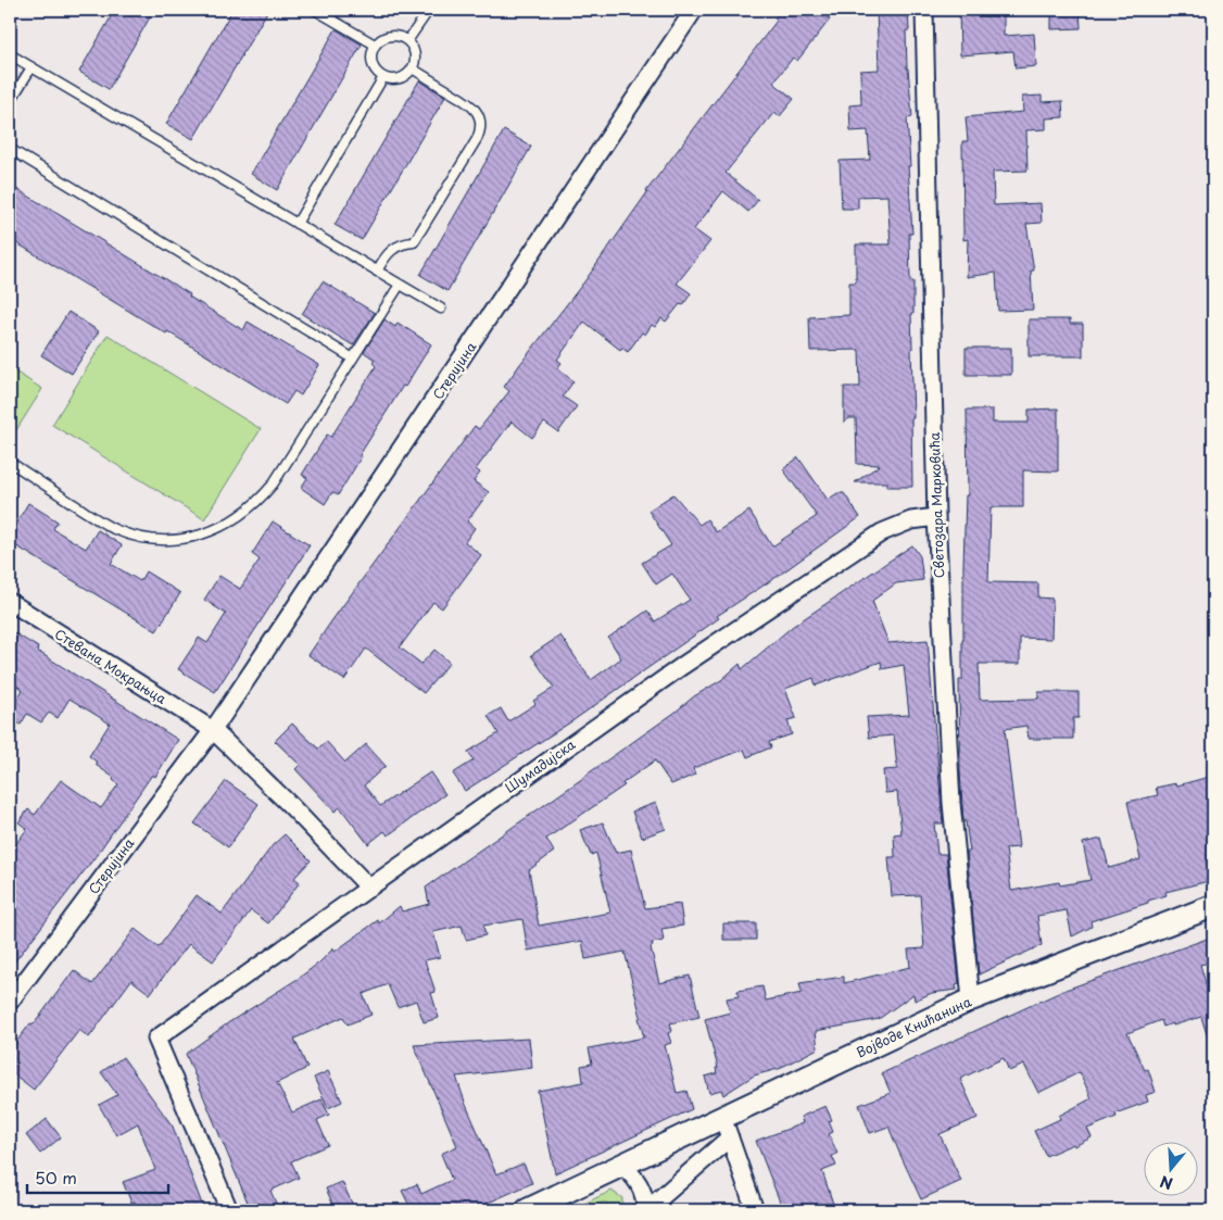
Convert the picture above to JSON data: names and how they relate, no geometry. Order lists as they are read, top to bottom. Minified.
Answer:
{"streets":{"street":["Стеријина","Светозара Марковића","Стевана Мокрањца","Шумадијска","Војводе Книћанина"]},"crossings":[["Стеријина","Стевана Мокрањца"],["Светозара Марковића","Шумадијска"],["Светозара Марковића","Војводе Книћанина"]],"scale_bar":"50 m","north":"bottom"}
